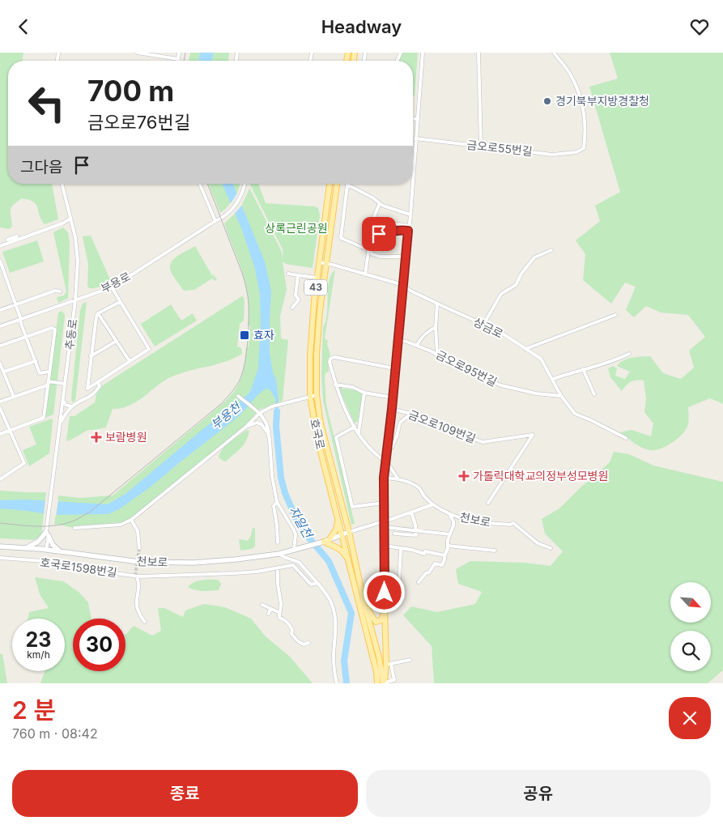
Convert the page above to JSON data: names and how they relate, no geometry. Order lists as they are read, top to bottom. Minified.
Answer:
{"streets":{"main road":["43","호국로","천보로"],"street":["금오로55번길","부용로","상금로","추동로","금오로95번길","금오로109번길","호국로1598번길"]},"crossings":[["부용로","추동로"],["상금로","금오로95번길"],["상금로","호국로"]],"water":["부용천","자일천"],"parks":["상록근린공원"],"places":{"other":["경기북부지방경찰청"],"transit":["효자"],"health":["보람병원","가톨릭대학교의정부성모병원"]},"north":"bottom right","page":{"header":"Headway","turn":["700 m","금오로76번길"],"then":"그다음","speed":"23 km/h","limit":"30","heading":["2 분","760 m · 08:42"],"buttons":["종료","공유"]}}
